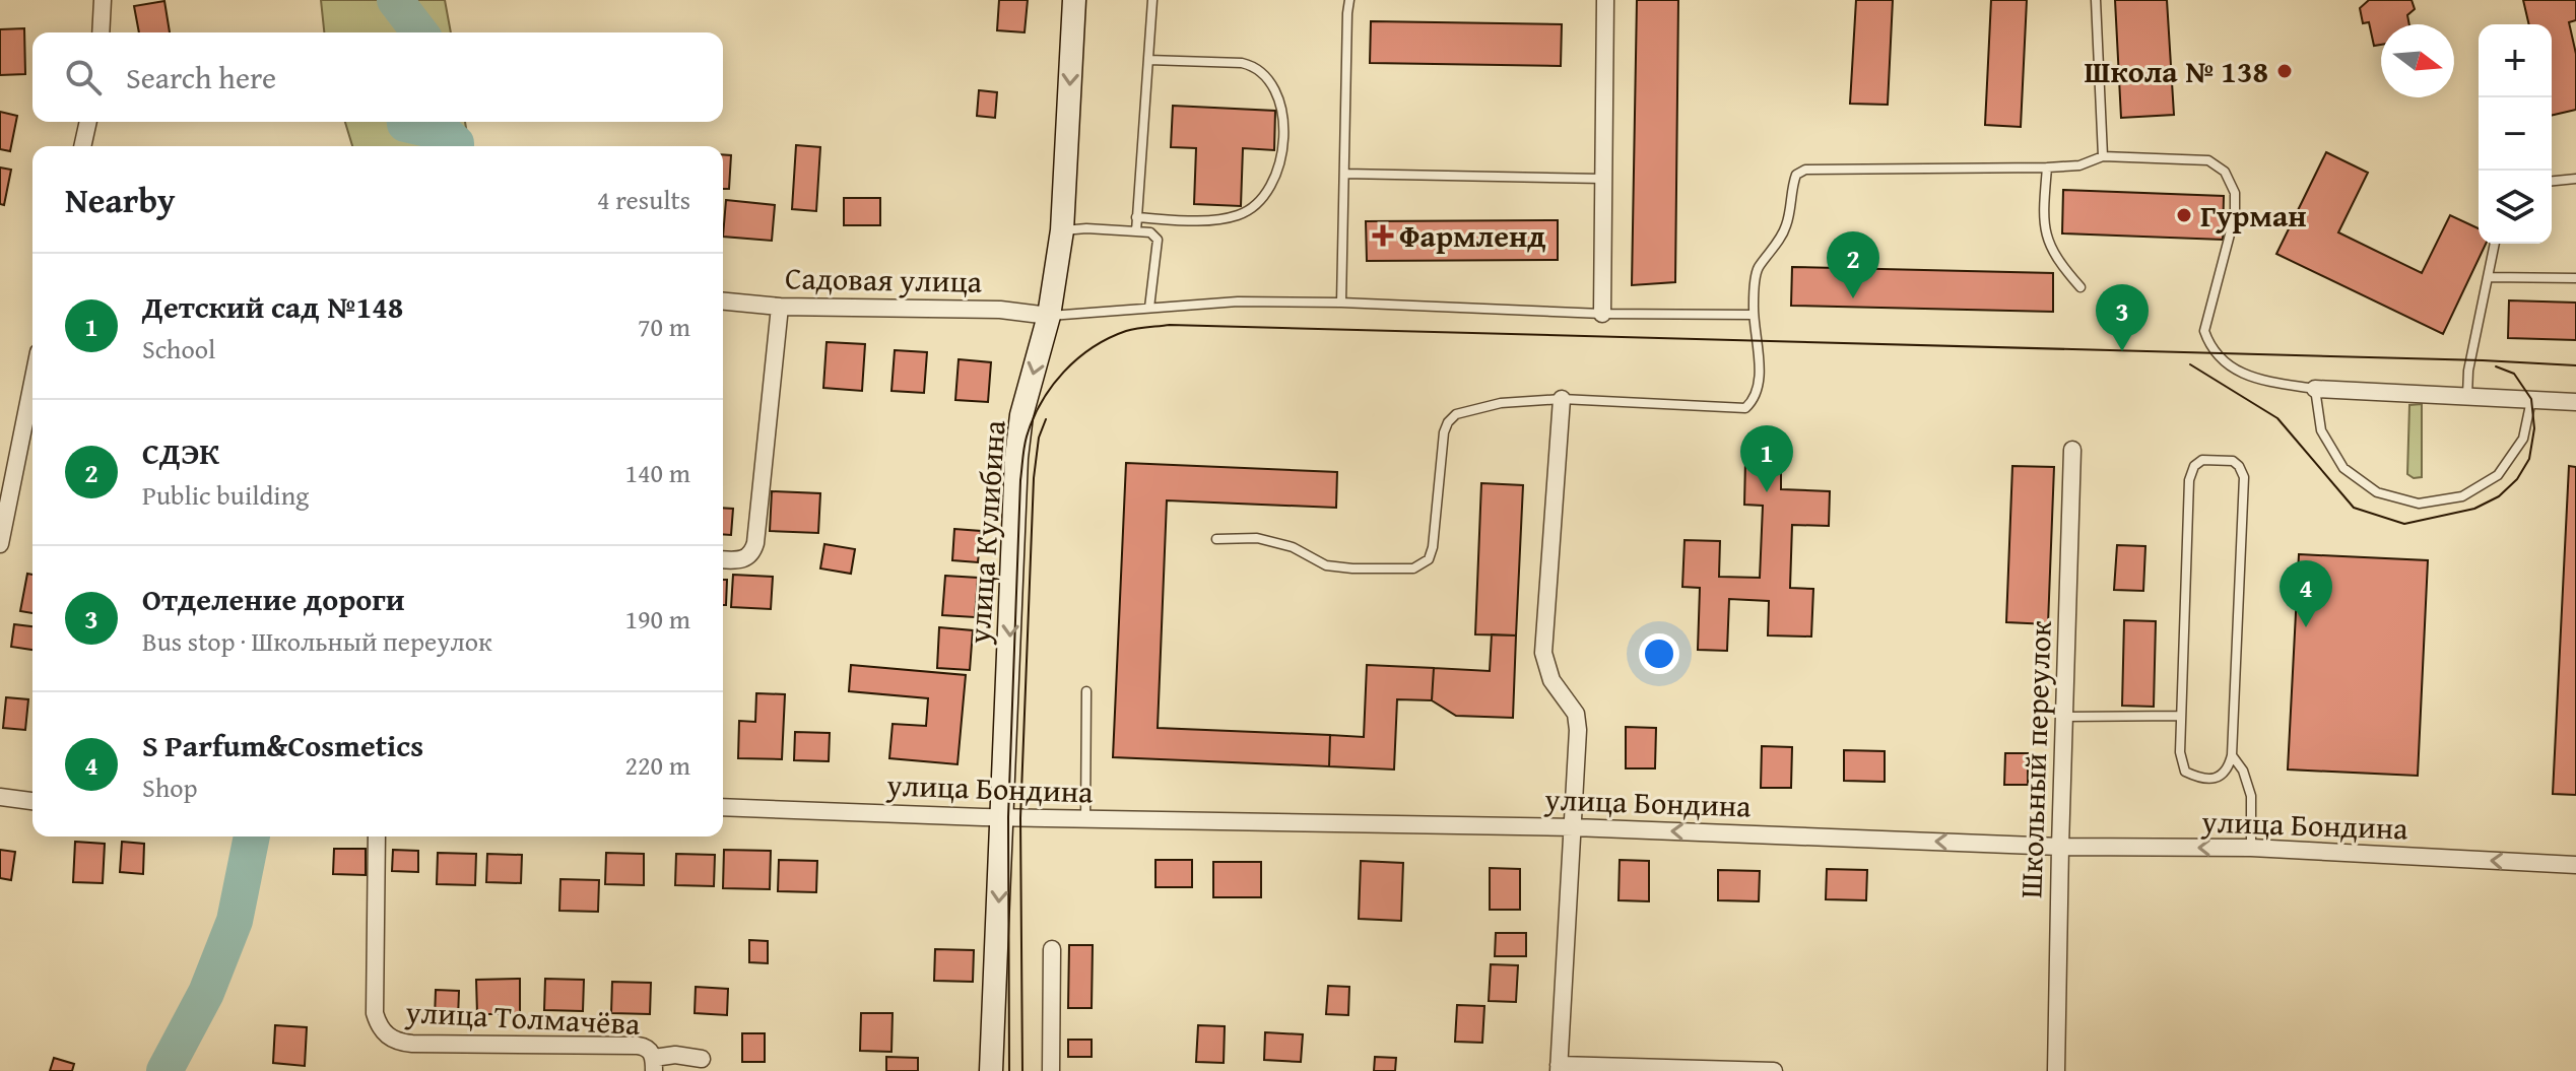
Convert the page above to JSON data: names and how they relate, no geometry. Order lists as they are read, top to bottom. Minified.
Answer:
{"streets":{"main road":["улица Кулибина"],"street":["Садовая улица","Школьный переулок","улица Бондина","улица Толмачёва"]},"crossings":[["Садовая улица","улица Кулибина"],["улица Кулибина","улица Бондина"],["Школьный переулок","улица Бондина"]],"one_way":["улица Кулибина","улица Бондина"],"places":{"other":["Школа № 138","Гурман"],"health":["Фармленд"]},"north":"right","page":{"map_buttons":["+","−"],"search":"Search here","heading":["Nearby","4 results"],"pins":["2","3","1","4"],"list":[{"mark":"1","name":"Детский сад №148","note":"School","value":"70 m"},{"mark":"2","name":"СДЭК","note":"Public building","value":"140 m"},{"mark":"3","name":"Отделение дороги","note":"Bus stop · Школьный переулок","value":"190 m"},{"mark":"4","name":"S Parfum&Cosmetics","note":"Shop","value":"220 m"}]}}
